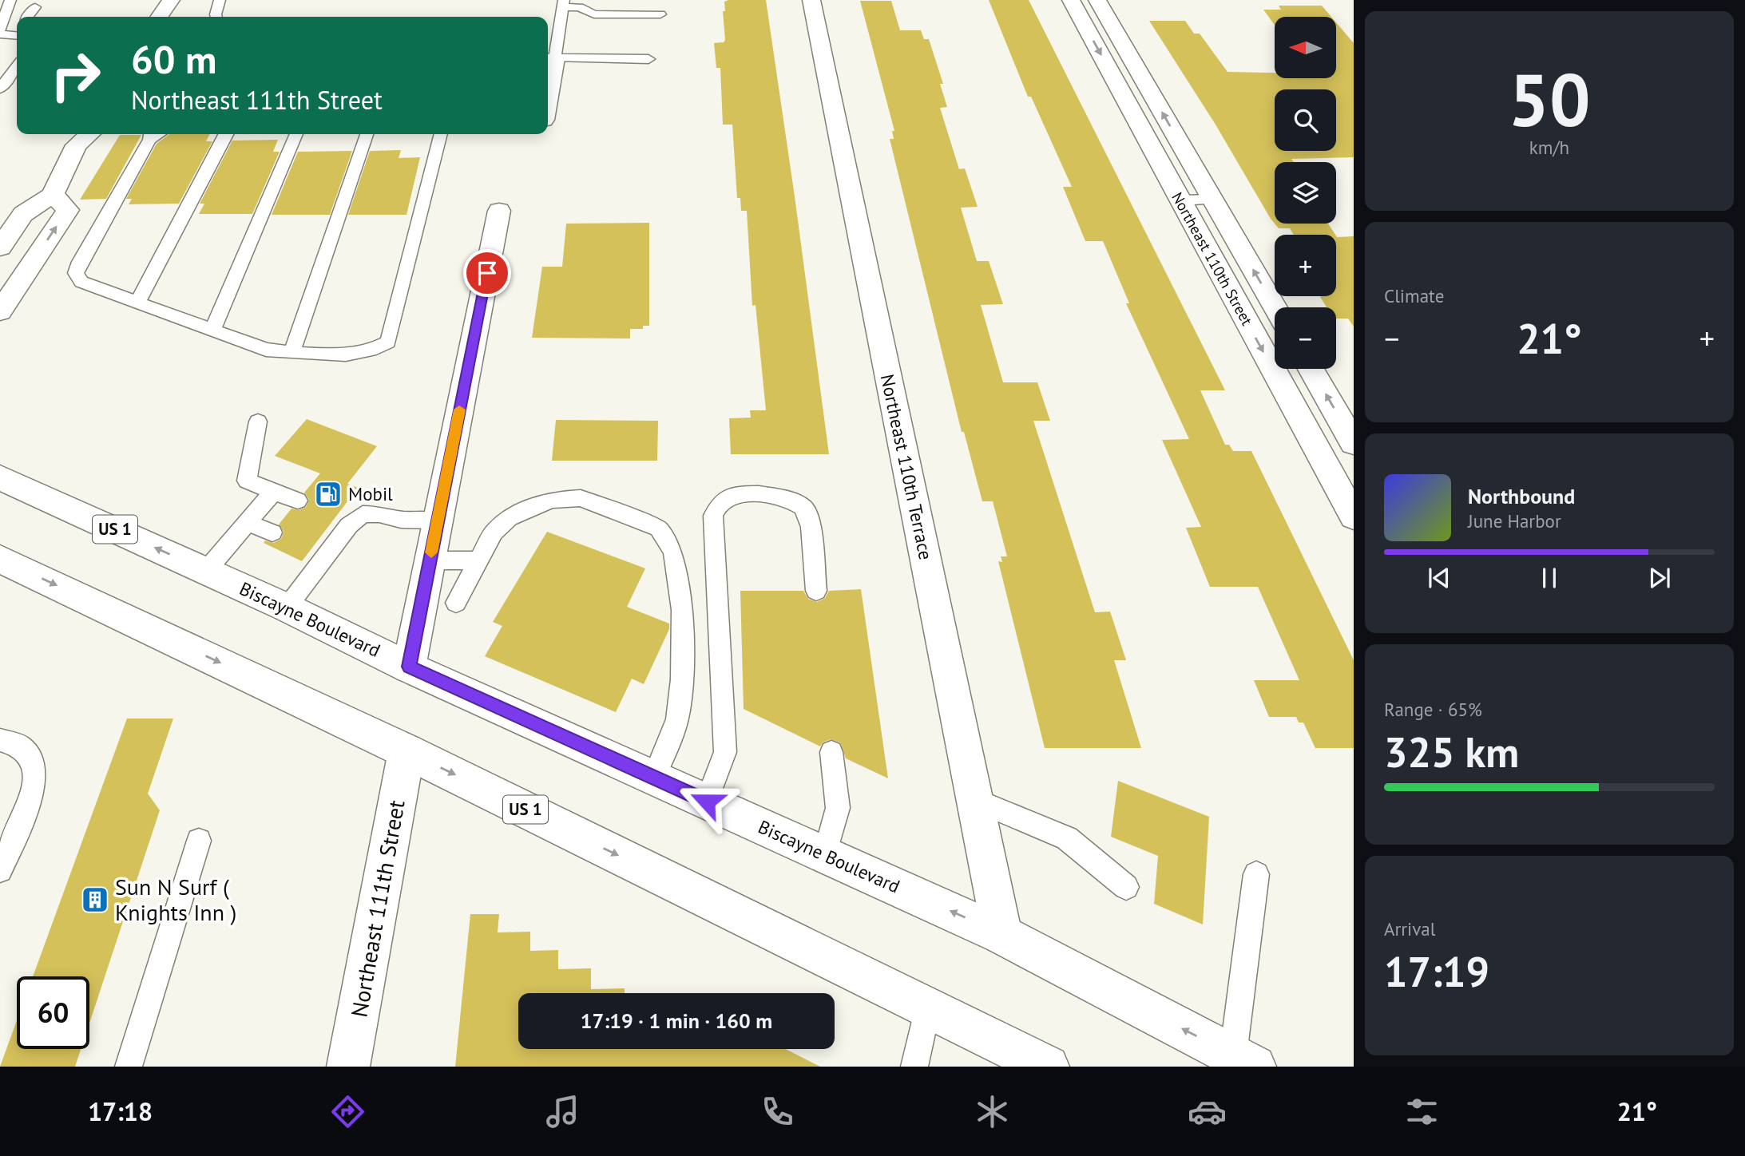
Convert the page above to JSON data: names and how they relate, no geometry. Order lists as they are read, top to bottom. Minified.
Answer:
{"streets":{"street":["Northeast 110th Street","Northeast 110th Terrace","US 1","Biscayne Boulevard","Northeast 111th Street"]},"crossings":[["Northeast 110th Terrace","Biscayne Boulevard"],["US 1","Northeast 111th Street"]],"places":{"fuel station":["Mobil"],"building":["Sun N Surf ( Knights Inn )"]},"north":"left","page":{"tile":[["50","km/h"],"Climate",["Range · 65%","325 km"],["Arrival","17:19"]],"map_buttons":["+","−"],"turn":["60 m","Northeast 111th Street"],"heat":["−","21°","+"],"song":["Northbound","June Harbor"],"limit":"60","trip":"17:19 · 1 min · 160 m","tabs":["17:18","21°"]}}
